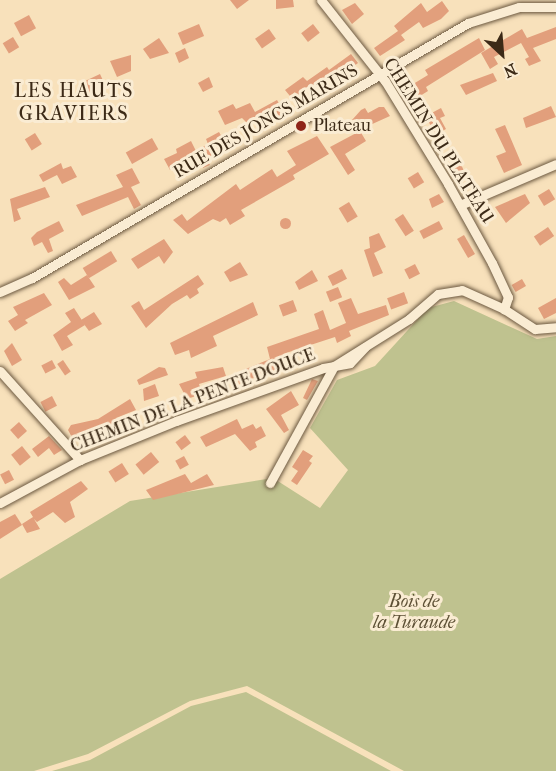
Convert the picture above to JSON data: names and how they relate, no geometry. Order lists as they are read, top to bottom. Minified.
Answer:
{"streets":{"street":["RUE DES JONCS MARINS","CHEMIN DU PLATEAU","CHEMIN DE LA PENTE DOUCE"]},"crossings":[["RUE DES JONCS MARINS","CHEMIN DU PLATEAU"],["CHEMIN DU PLATEAU","CHEMIN DE LA PENTE DOUCE"]],"districts":["LES HAUTS GRAVIERS"],"parks":["Bois de la Turaude"],"places":["Plateau"],"north":"bottom right"}
